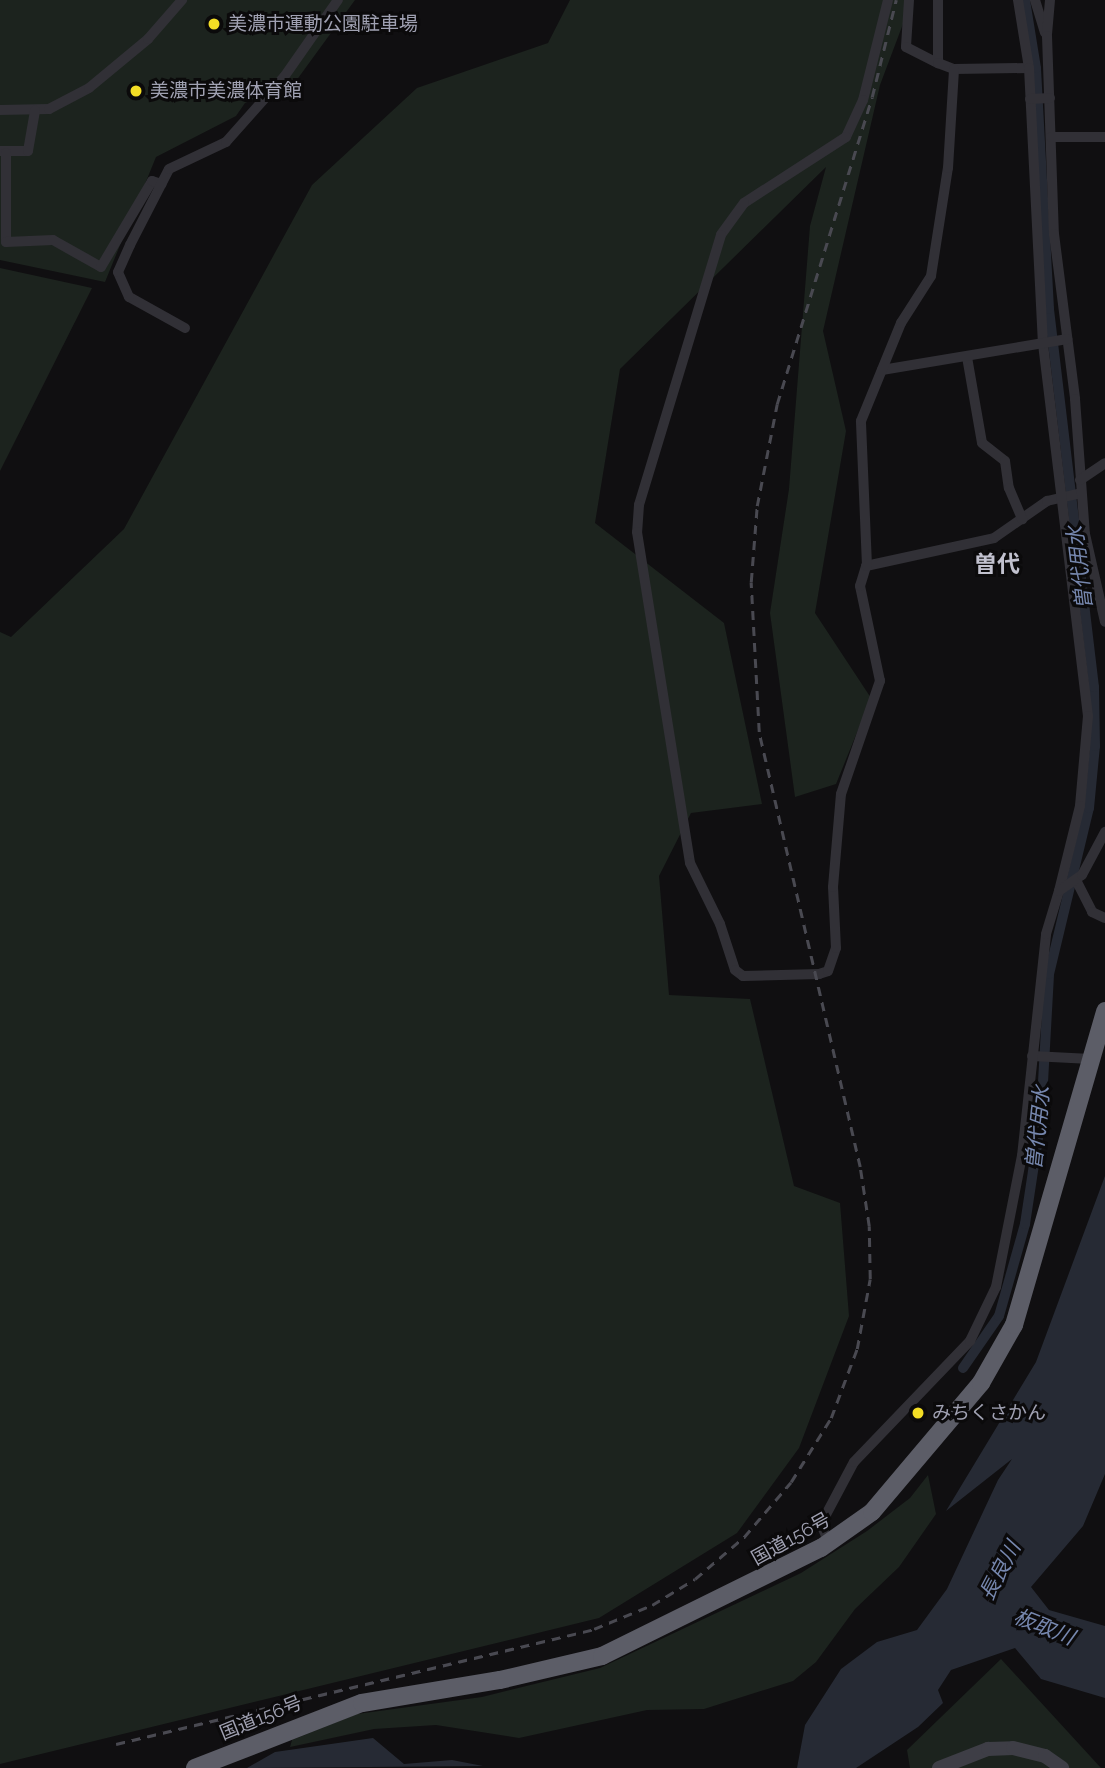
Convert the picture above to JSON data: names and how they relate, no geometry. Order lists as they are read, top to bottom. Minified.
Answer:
{"streets":{"highway":["国道156号"]},"districts":["曽代"],"water":["曽代用水","長良川","板取川"],"places":["美濃市運動公園駐車場","美濃市美濃体育館","みちくさかん"]}
